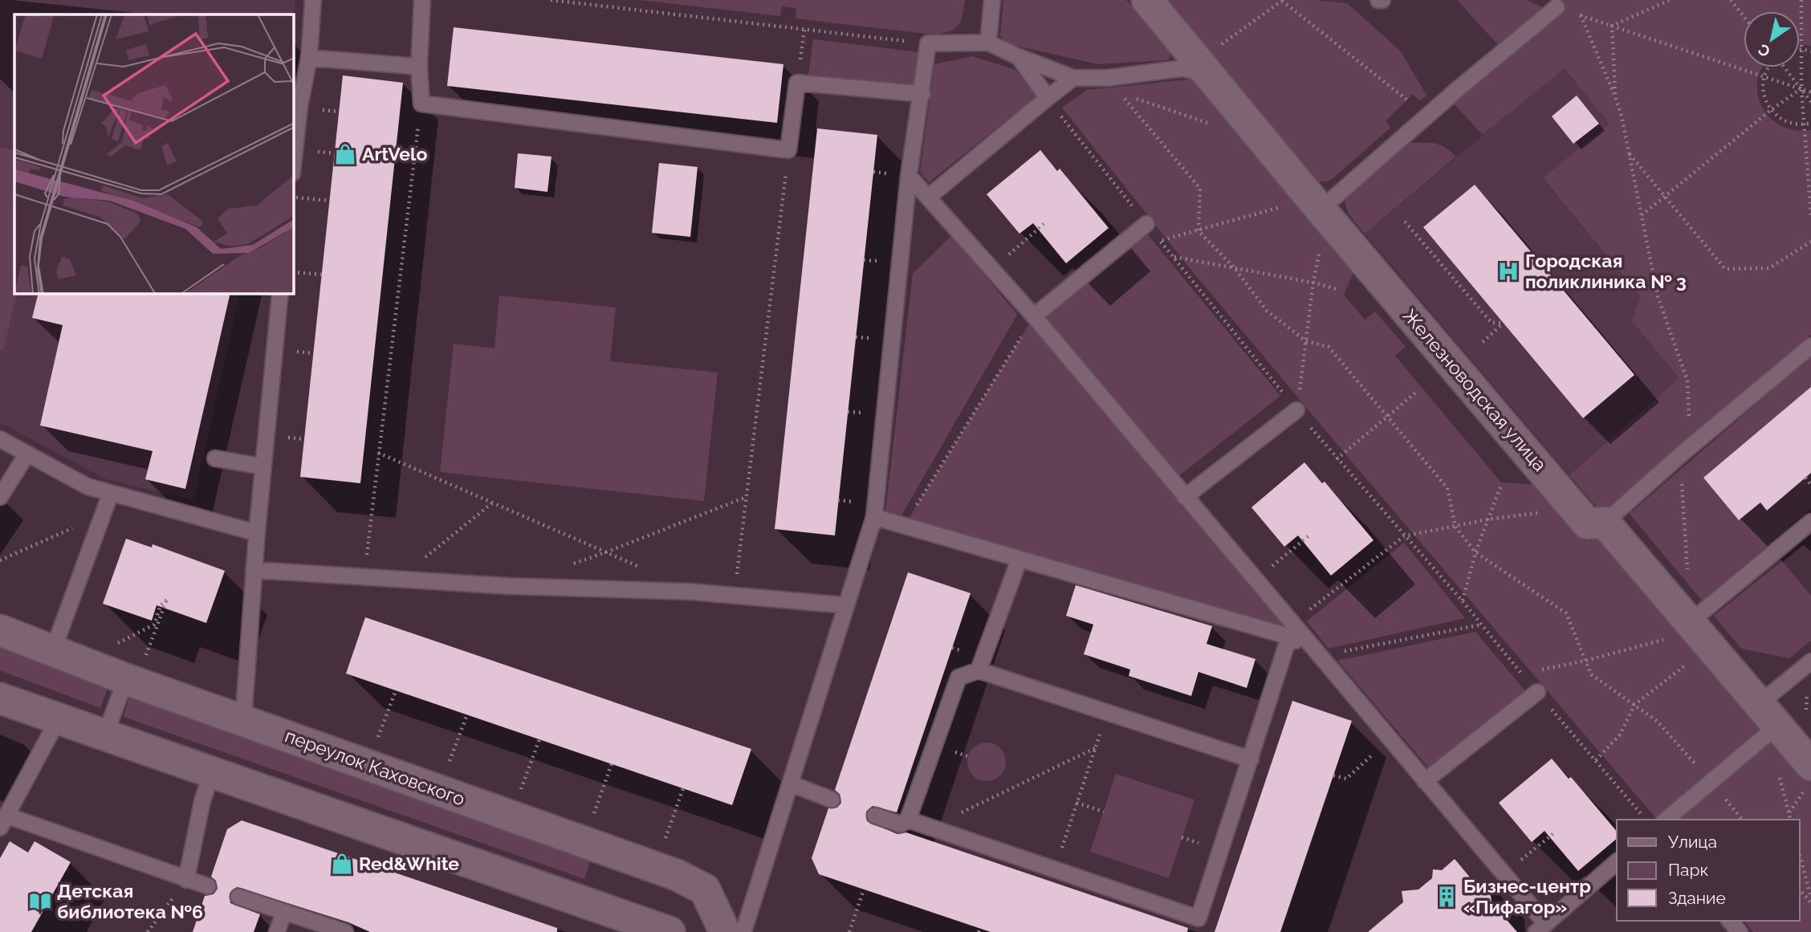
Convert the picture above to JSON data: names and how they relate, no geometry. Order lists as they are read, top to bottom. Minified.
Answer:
{"streets":{"street":["Железноводская улица","переулок Каховского"]},"places":{"shop":["ArtVelo","Red&White"],"hospital":["Городская поликлиника № 3"],"building":["Бизнес-центр «Пифагор»"],"library":["Детская библиотека №6"]},"legend":["Улица","Парк","Здание"],"north":"bottom left"}
